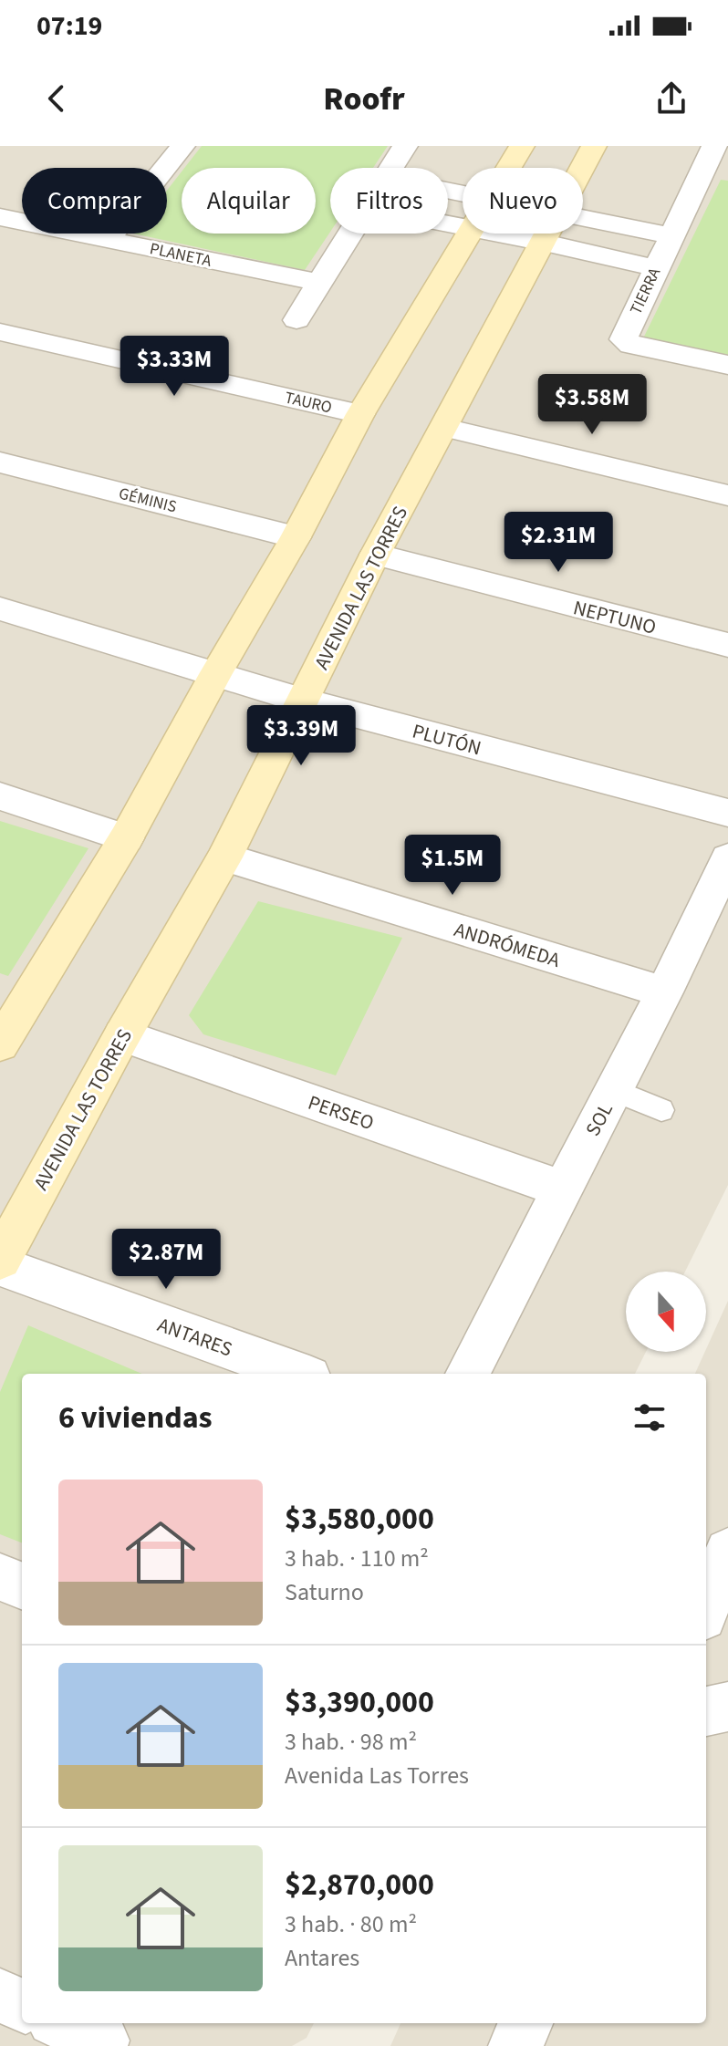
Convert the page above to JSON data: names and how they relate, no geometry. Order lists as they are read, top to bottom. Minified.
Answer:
{"streets":{"street":["PLANETA","TIERRA","TAURO","GÉMINIS","AVENIDA LAS TORRES","NEPTUNO","PLUTÓN","ANDRÓMEDA","PERSEO","SOL","ANTARES"]},"crossings":[["AVENIDA LAS TORRES","NEPTUNO"],["AVENIDA LAS TORRES","PLUTÓN"],["AVENIDA LAS TORRES","ANDRÓMEDA"],["AVENIDA LAS TORRES","PERSEO"],["ANDRÓMEDA","SOL"],["PERSEO","SOL"]],"north":"bottom","page":{"status":"07:19","header":"Roofr","chip":["Comprar","Alquilar","Filtros","Nuevo"],"price":["$3.33M","$3.58M","$2.31M","$3.39M","$1.5M","$2.87M"],"heading":"6 viviendas","list":[{"name":"$3,580,000","note":"3 hab. · 110 m² · Saturno"},{"name":"$3,390,000","note":"3 hab. · 98 m² · Avenida Las Torres"},{"name":"$2,870,000","note":"3 hab. · 80 m² · Antares"}]}}
